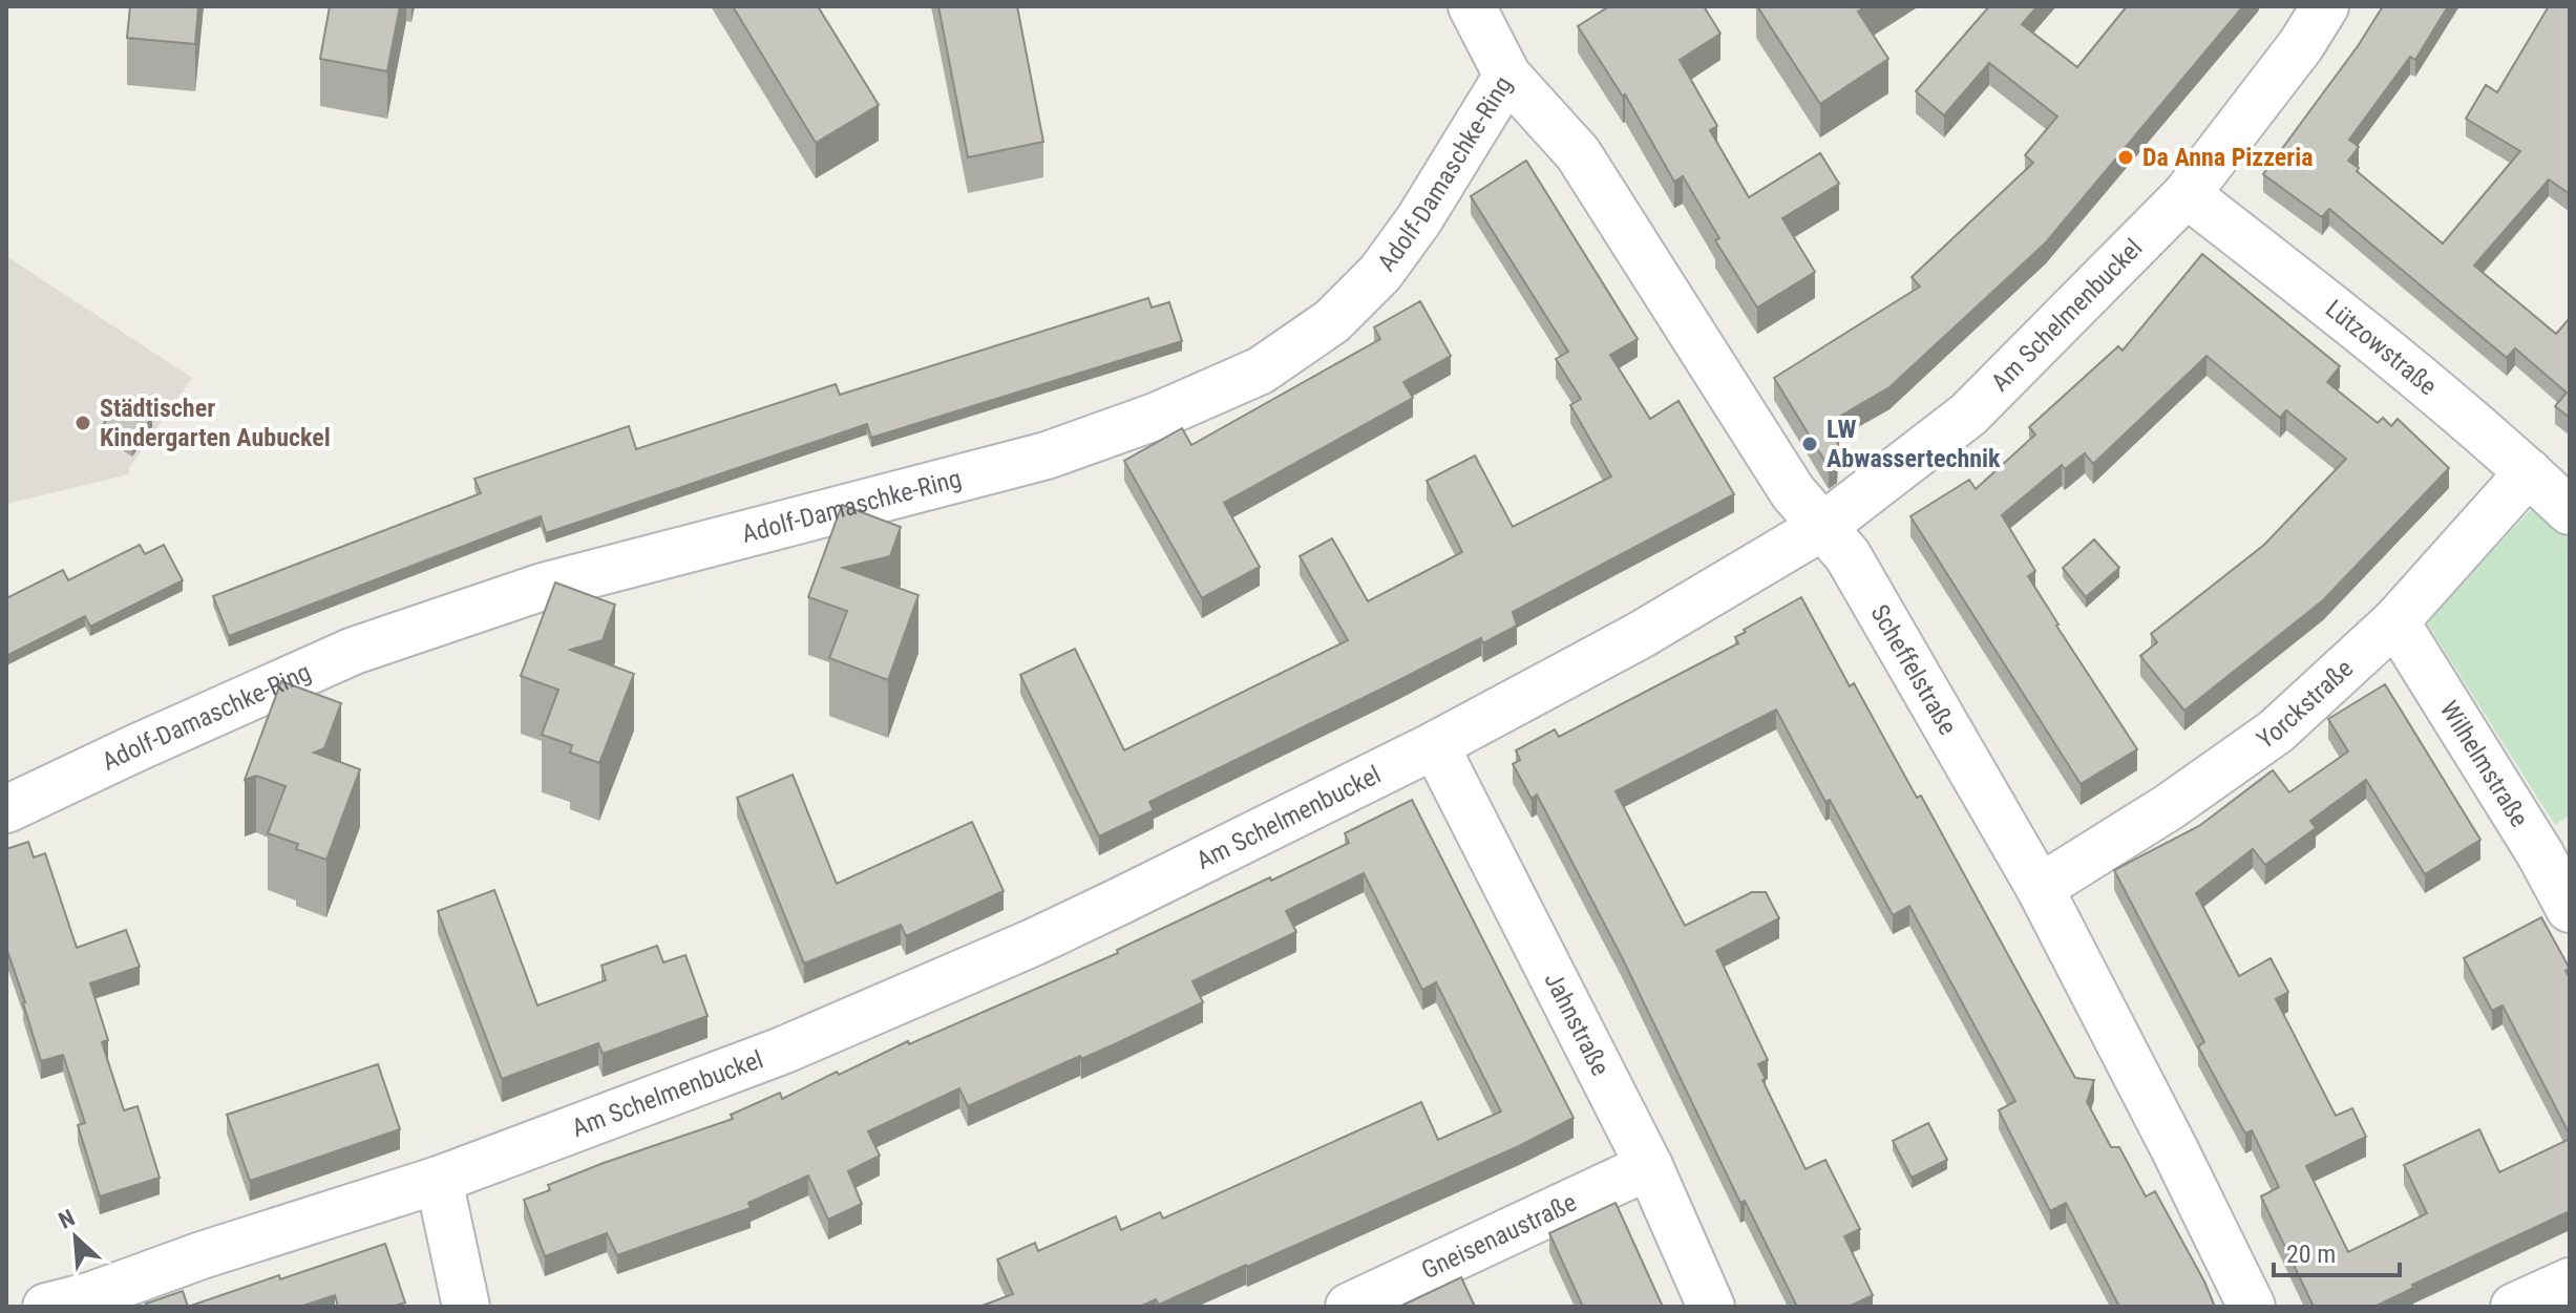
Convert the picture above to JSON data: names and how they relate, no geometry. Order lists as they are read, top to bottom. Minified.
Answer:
{"streets":{"street":["Adolf-Damaschke-Ring","Am Schelmenbuckel","Lützowstraße","Scheffelstraße","Yorckstraße","Wilhelmstraße","Jahnstraße","Gneisenaustraße"]},"crossings":[["Adolf-Damaschke-Ring","Scheffelstraße"],["Am Schelmenbuckel","Lützowstraße"],["Am Schelmenbuckel","Scheffelstraße"],["Am Schelmenbuckel","Jahnstraße"],["Lützowstraße","Yorckstraße"],["Scheffelstraße","Yorckstraße"],["Yorckstraße","Wilhelmstraße"],["Jahnstraße","Gneisenaustraße"]],"places":["Da Anna Pizzeria","Städtischer Kindergarten Aubuckel","LW Abwassertechnik"],"scale_bar":"20 m","north":"top left"}
